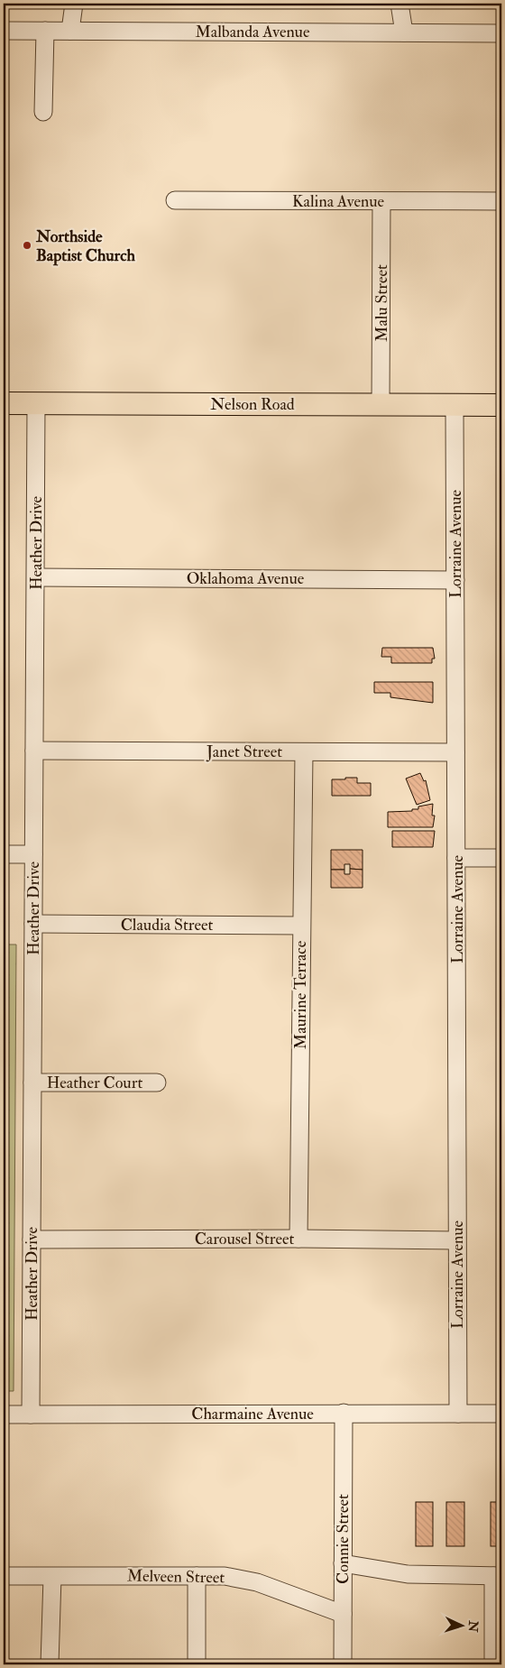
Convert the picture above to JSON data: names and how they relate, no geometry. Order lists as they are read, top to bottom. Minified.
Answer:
{"streets":{"main road":["Nelson Road"],"street":["Malbanda Avenue","Kalina Avenue","Malu Street","Heather Drive","Lorraine Avenue","Oklahoma Avenue","Janet Street","Claudia Street","Maurine Terrace","Heather Court","Carousel Street","Charmaine Avenue","Connie Street","Melveen Street"]},"crossings":[["Kalina Avenue","Malu Street"],["Malu Street","Nelson Road"],["Nelson Road","Heather Drive"],["Nelson Road","Lorraine Avenue"],["Heather Drive","Oklahoma Avenue"],["Heather Drive","Janet Street"],["Heather Drive","Claudia Street"],["Heather Drive","Heather Court"],["Heather Drive","Carousel Street"],["Heather Drive","Charmaine Avenue"],["Lorraine Avenue","Oklahoma Avenue"],["Lorraine Avenue","Janet Street"],["Lorraine Avenue","Carousel Street"],["Lorraine Avenue","Charmaine Avenue"],["Janet Street","Maurine Terrace"],["Claudia Street","Maurine Terrace"],["Maurine Terrace","Carousel Street"],["Charmaine Avenue","Connie Street"],["Connie Street","Melveen Street"]],"places":["Northside Baptist Church"],"north":"right"}
